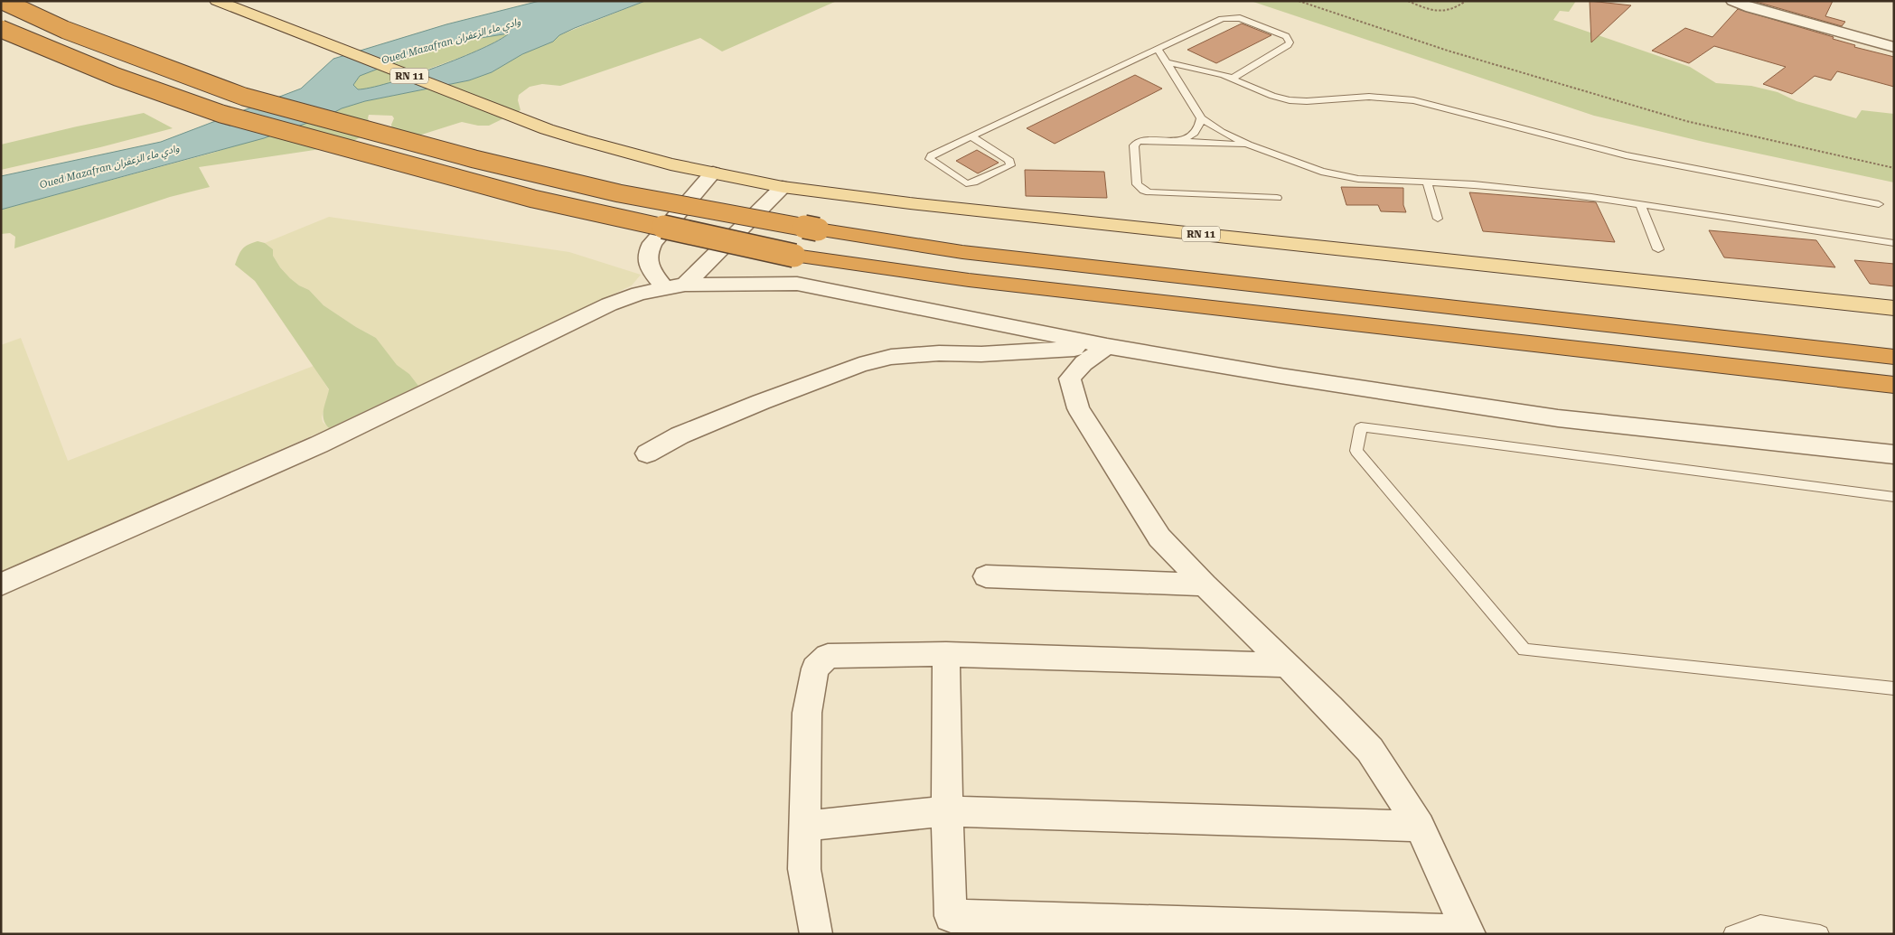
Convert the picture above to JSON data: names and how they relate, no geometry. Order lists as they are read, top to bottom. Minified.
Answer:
{"streets":{"main road":["RN 11"]},"water":["Oued Mazafran وادي ماء الزعفران"]}
